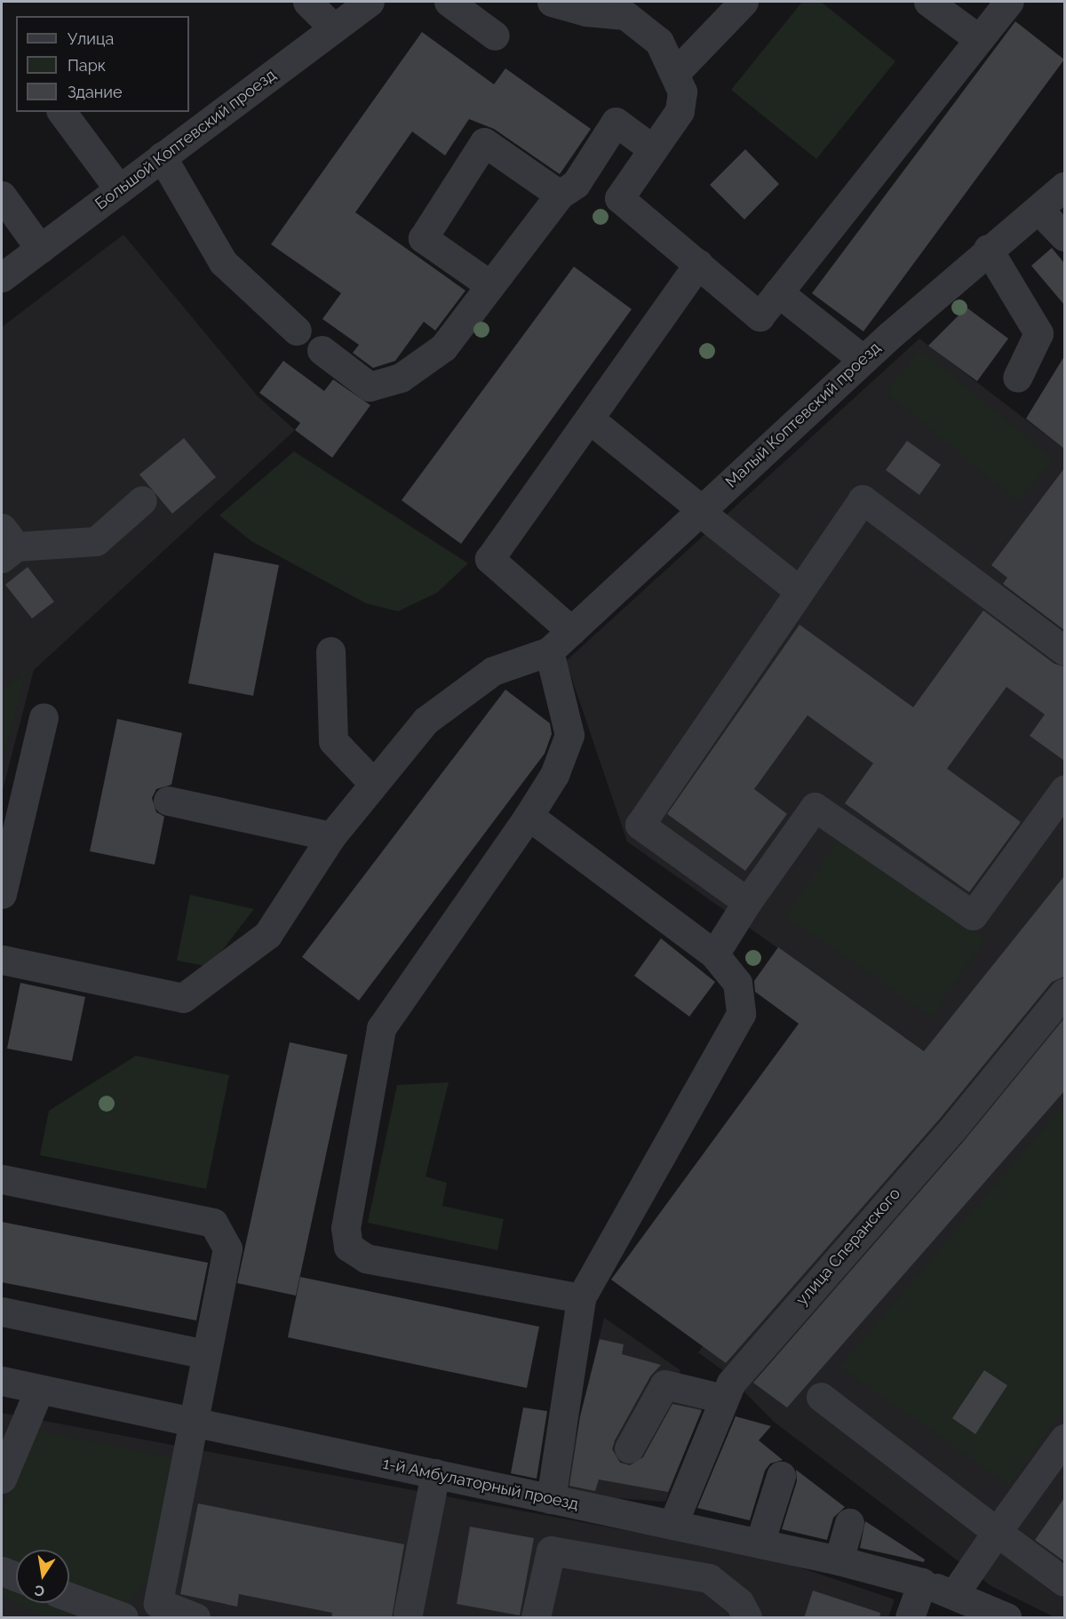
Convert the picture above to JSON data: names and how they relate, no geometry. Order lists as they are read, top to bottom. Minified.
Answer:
{"streets":{"street":["Большой Коптевский проезд","Малый Коптевский проезд","улица Сперанского","1-й Амбулаторный проезд"]},"crossings":[["улица Сперанского","1-й Амбулаторный проезд"]],"legend":["Улица","Парк","Здание"],"north":"bottom"}
